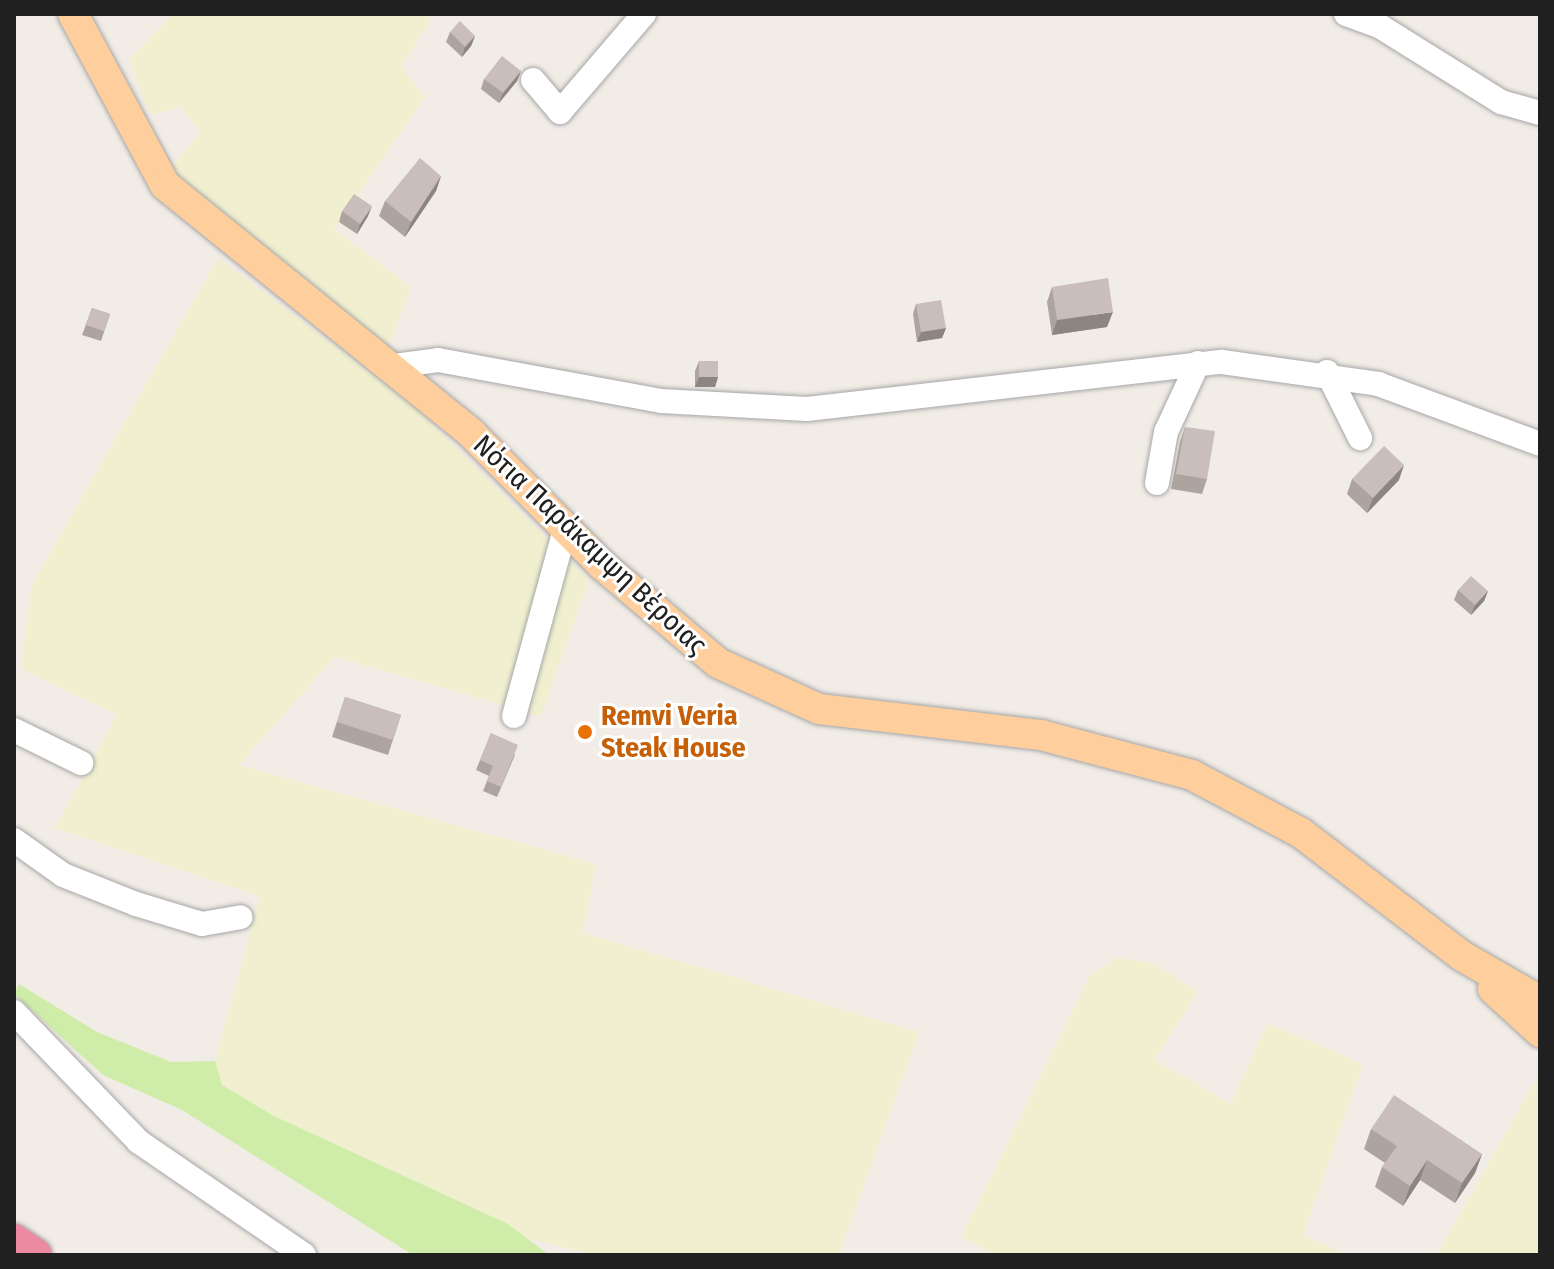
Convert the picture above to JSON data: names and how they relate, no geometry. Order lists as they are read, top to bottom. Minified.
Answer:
{"streets":{"main road":["Νότια Παράκαμψη Βέροιας"]},"places":["Remvi Veria Steak House"]}
